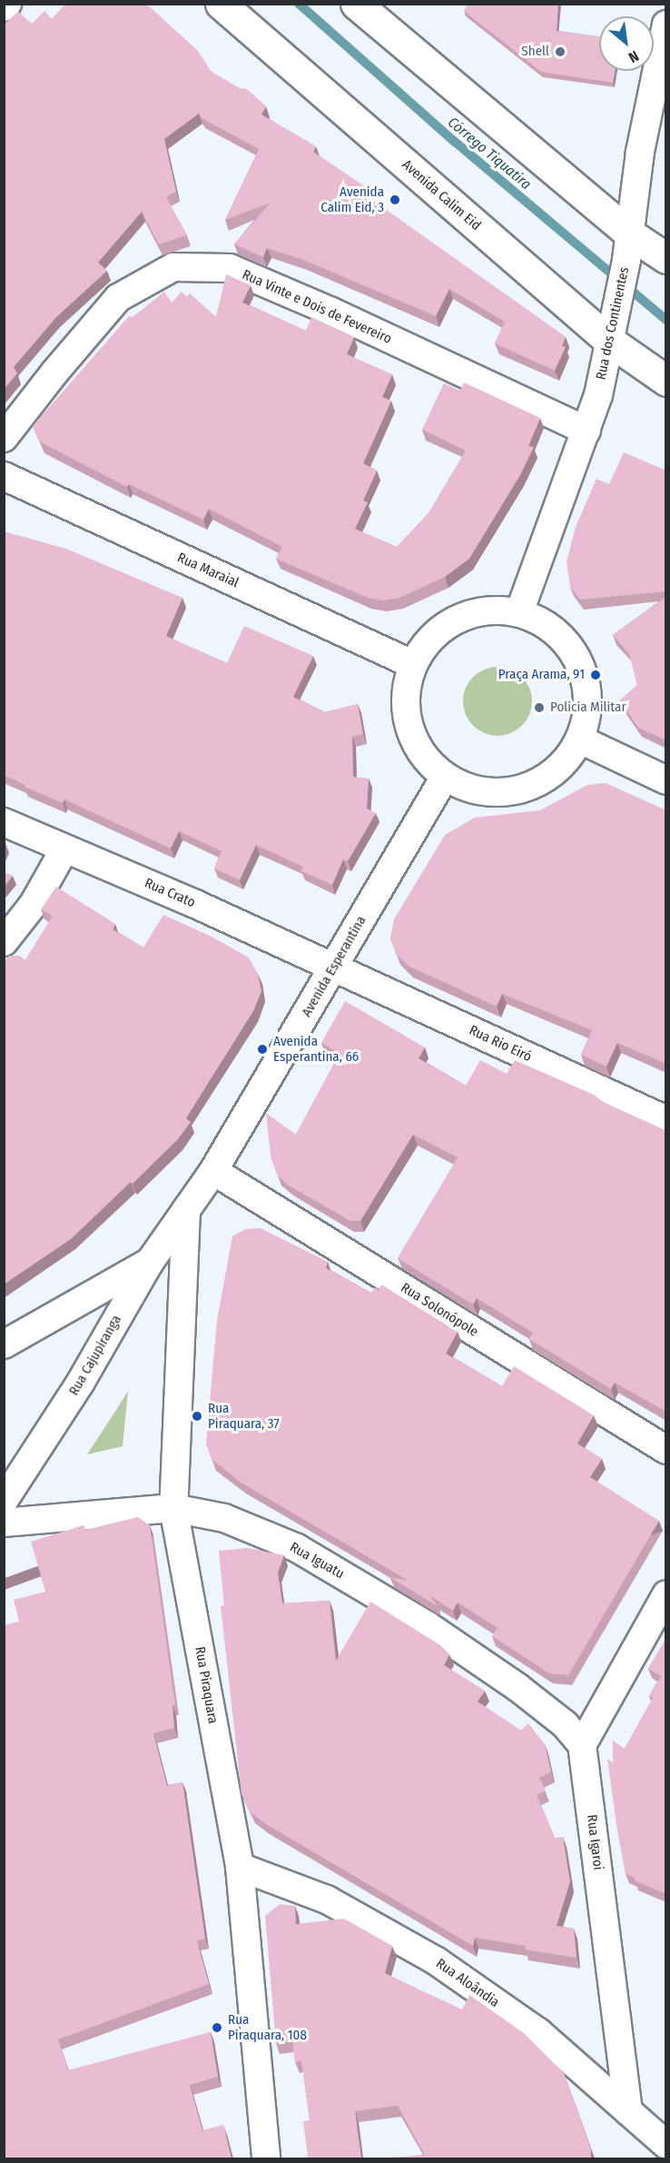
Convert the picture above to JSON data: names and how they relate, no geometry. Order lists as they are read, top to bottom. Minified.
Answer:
{"streets":{"main road":["Avenida Calim Eid"],"street":["Rua Vinte e Dois de Fevereiro","Rua dos Continentes","Rua Maraial","Rua Crato","Avenida Esperantina","Rua Rio Eiró","Rua Solonópole","Rua Cajupiranga","Rua Iguatu","Rua Piraquara","Rua Igaroi","Rua Aloândia"]},"crossings":[["Avenida Calim Eid","Rua dos Continentes"],["Rua Vinte e Dois de Fevereiro","Rua dos Continentes"],["Rua dos Continentes","Rua Maraial"],["Rua dos Continentes","Avenida Esperantina"],["Rua Maraial","Avenida Esperantina"],["Rua Crato","Avenida Esperantina"],["Rua Crato","Rua Rio Eiró"],["Avenida Esperantina","Rua Rio Eiró"],["Avenida Esperantina","Rua Solonópole"],["Avenida Esperantina","Rua Cajupiranga"],["Avenida Esperantina","Rua Piraquara"],["Rua Cajupiranga","Rua Piraquara"],["Rua Iguatu","Rua Piraquara"],["Rua Iguatu","Rua Igaroi"],["Rua Piraquara","Rua Aloândia"],["Rua Igaroi","Rua Aloândia"]],"water":["Córrego Tiquatira"],"places":["Shell","Avenida Calim Eid, 3","Praça Arama, 91","Policia Militar","Avenida Esperantina, 66","Rua Piraquara, 37","Rua Piraquara, 108"],"north":"bottom right"}
